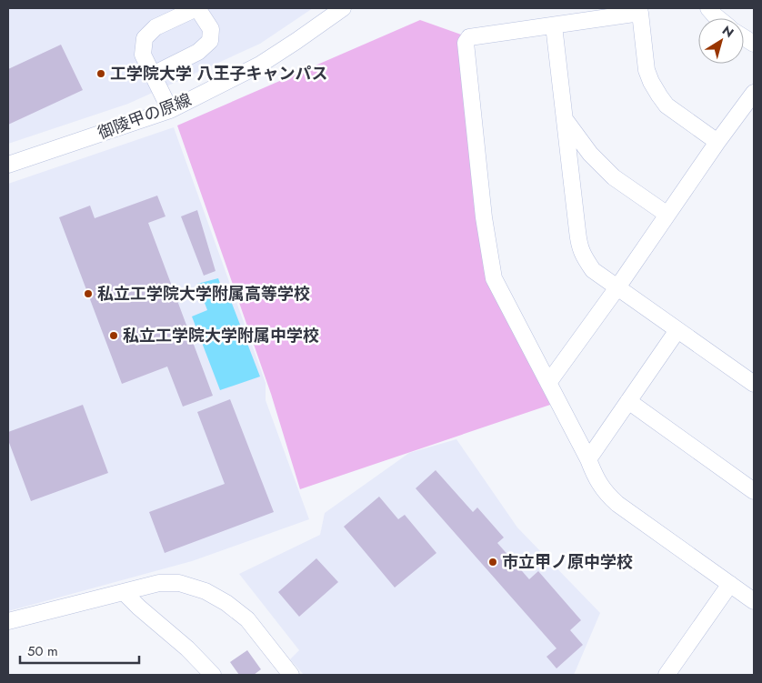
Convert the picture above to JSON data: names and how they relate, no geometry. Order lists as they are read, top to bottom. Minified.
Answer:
{"streets":{"street":["御陵甲の原線"]},"places":["工学院大学 八王子キャンパス","私立工学院大学附属高等学校","私立工学院大学附属中学校","市立甲ノ原中学校"],"scale_bar":"50 m","north":"top right"}
